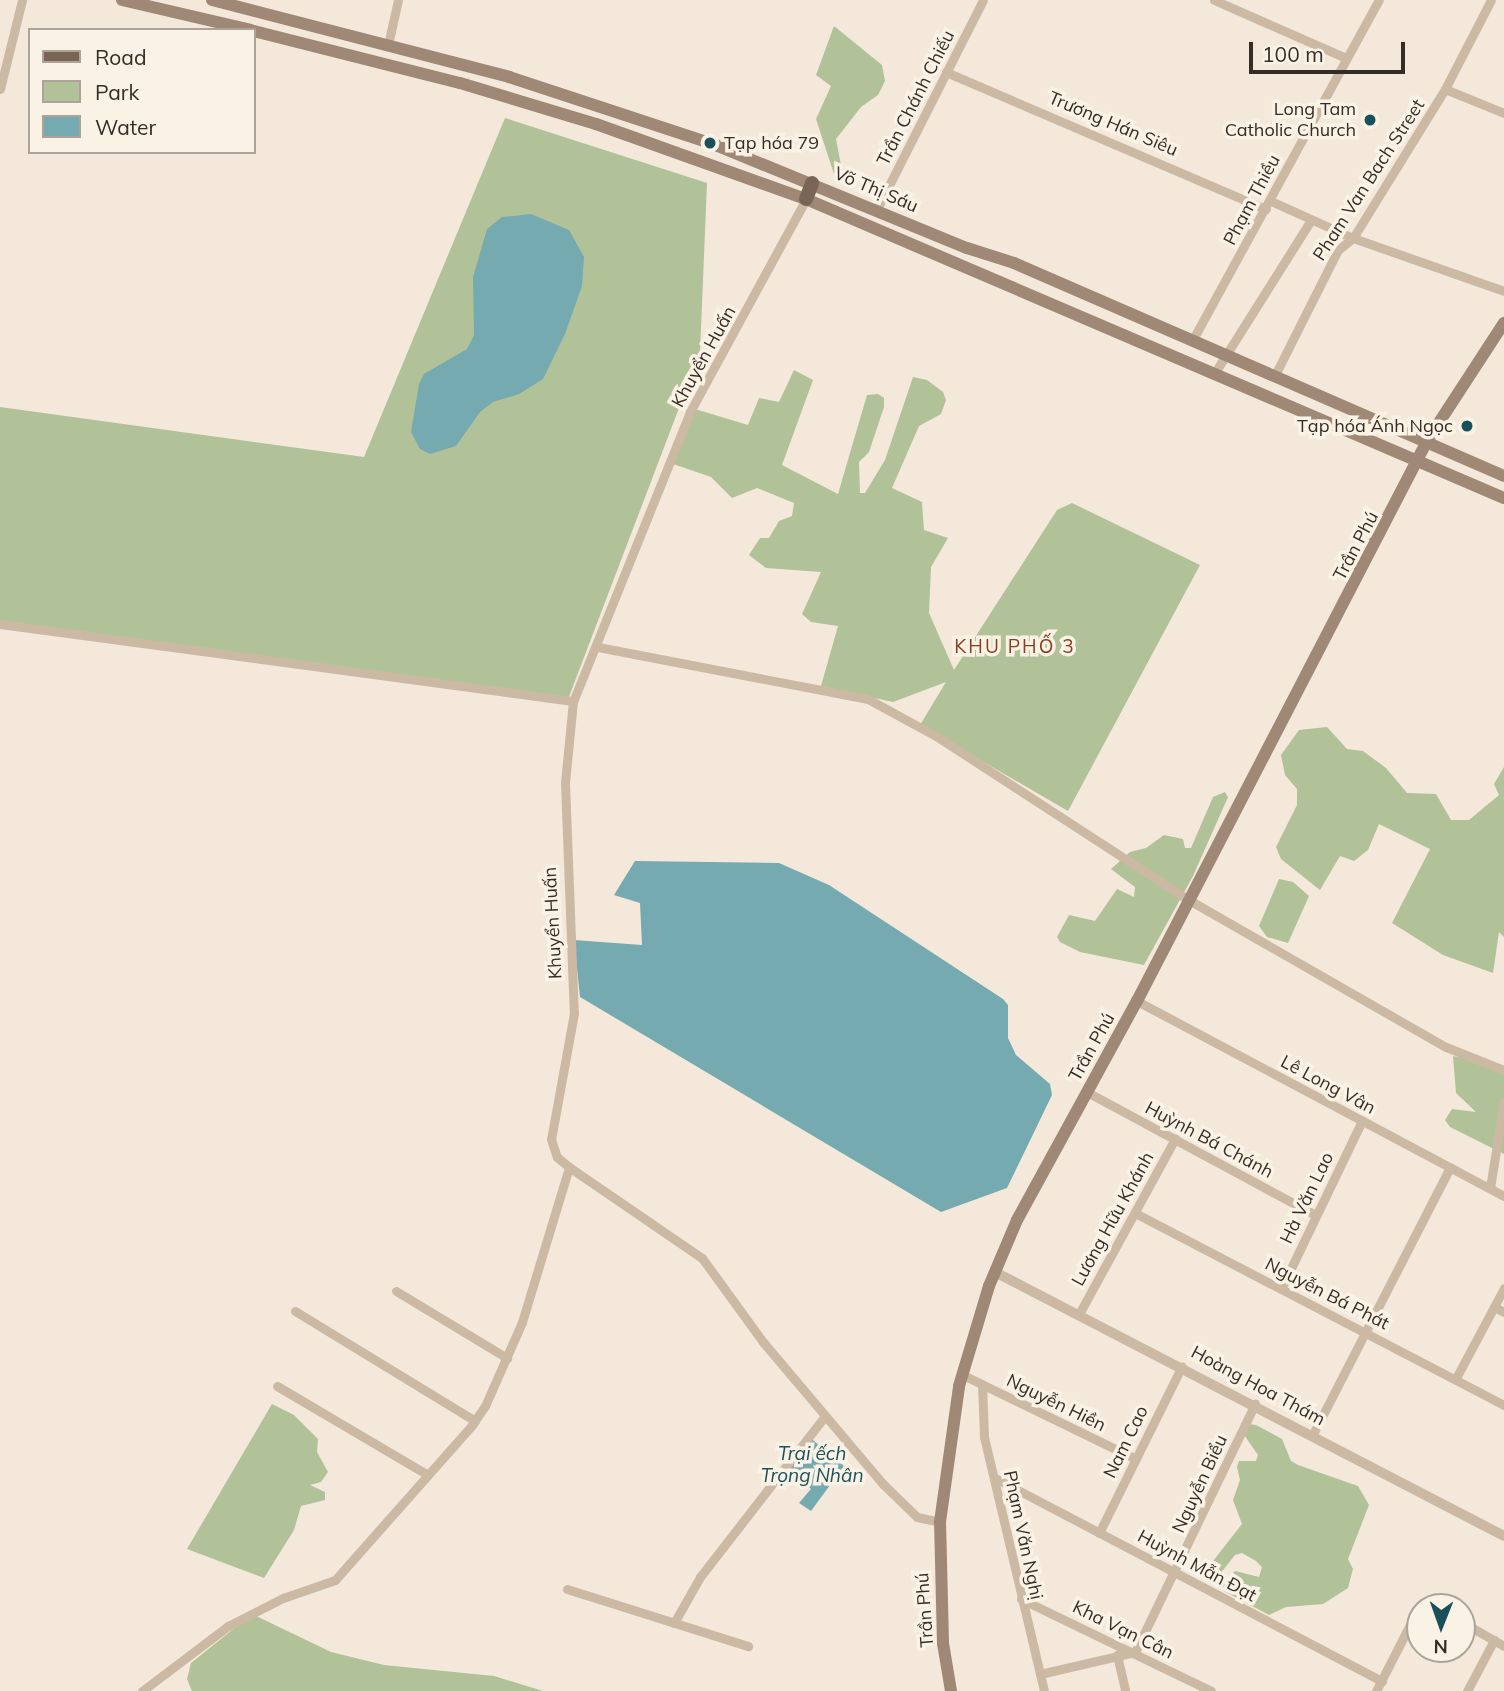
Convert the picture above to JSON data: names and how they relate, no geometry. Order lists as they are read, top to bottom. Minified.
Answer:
{"streets":{"main road":["Võ Thị Sáu","Trần Phú"],"street":["Trần Chánh Chiếu","Trương Hán Siêu","Pham Van Bach Street","Phạm Thiều","Khuyển Huấn","Lê Long Vân","Huỳnh Bá Chánh","Hà Văn Lao","Lương Hữu Khánh","Nguyễn Bá Phát","Hoàng Hoa Thám","Nguyễn Hiền","Nam Cao","Nguyễn Biểu","Phạm Văn Nghị","Huỳnh Mẫn Đạt","Kha Vạn Cân"]},"crossings":[["Trần Chánh Chiếu","Trương Hán Siêu"],["Trần Chánh Chiếu","Võ Thị Sáu"],["Trương Hán Siêu","Pham Van Bach Street"],["Trương Hán Siêu","Phạm Thiều"],["Pham Van Bach Street","Võ Thị Sáu"],["Võ Thị Sáu","Phạm Thiều"],["Võ Thị Sáu","Khuyển Huấn"],["Võ Thị Sáu","Trần Phú"],["Khuyển Huấn","Trần Phú"],["Trần Phú","Lê Long Vân"],["Trần Phú","Huỳnh Bá Chánh"],["Trần Phú","Hoàng Hoa Thám"],["Trần Phú","Nguyễn Hiền"],["Lê Long Vân","Hà Văn Lao"],["Huỳnh Bá Chánh","Hà Văn Lao"],["Huỳnh Bá Chánh","Lương Hữu Khánh"],["Hà Văn Lao","Nguyễn Bá Phát"],["Lương Hữu Khánh","Nguyễn Bá Phát"],["Lương Hữu Khánh","Hoàng Hoa Thám"],["Hoàng Hoa Thám","Nam Cao"],["Hoàng Hoa Thám","Nguyễn Biểu"],["Nguyễn Hiền","Nam Cao"],["Nguyễn Hiền","Phạm Văn Nghị"],["Nam Cao","Huỳnh Mẫn Đạt"],["Nguyễn Biểu","Huỳnh Mẫn Đạt"],["Nguyễn Biểu","Kha Vạn Cân"],["Phạm Văn Nghị","Huỳnh Mẫn Đạt"],["Phạm Văn Nghị","Kha Vạn Cân"]],"districts":["KHU PHỐ 3"],"water":["Trại ếch Trọng Nhân"],"places":["Long Tam Catholic Church","Tạp hóa 79","Tạp hóa Ánh Ngọc"],"legend":["Road","Park","Water"],"scale_bar":"100 m","north":"bottom"}
